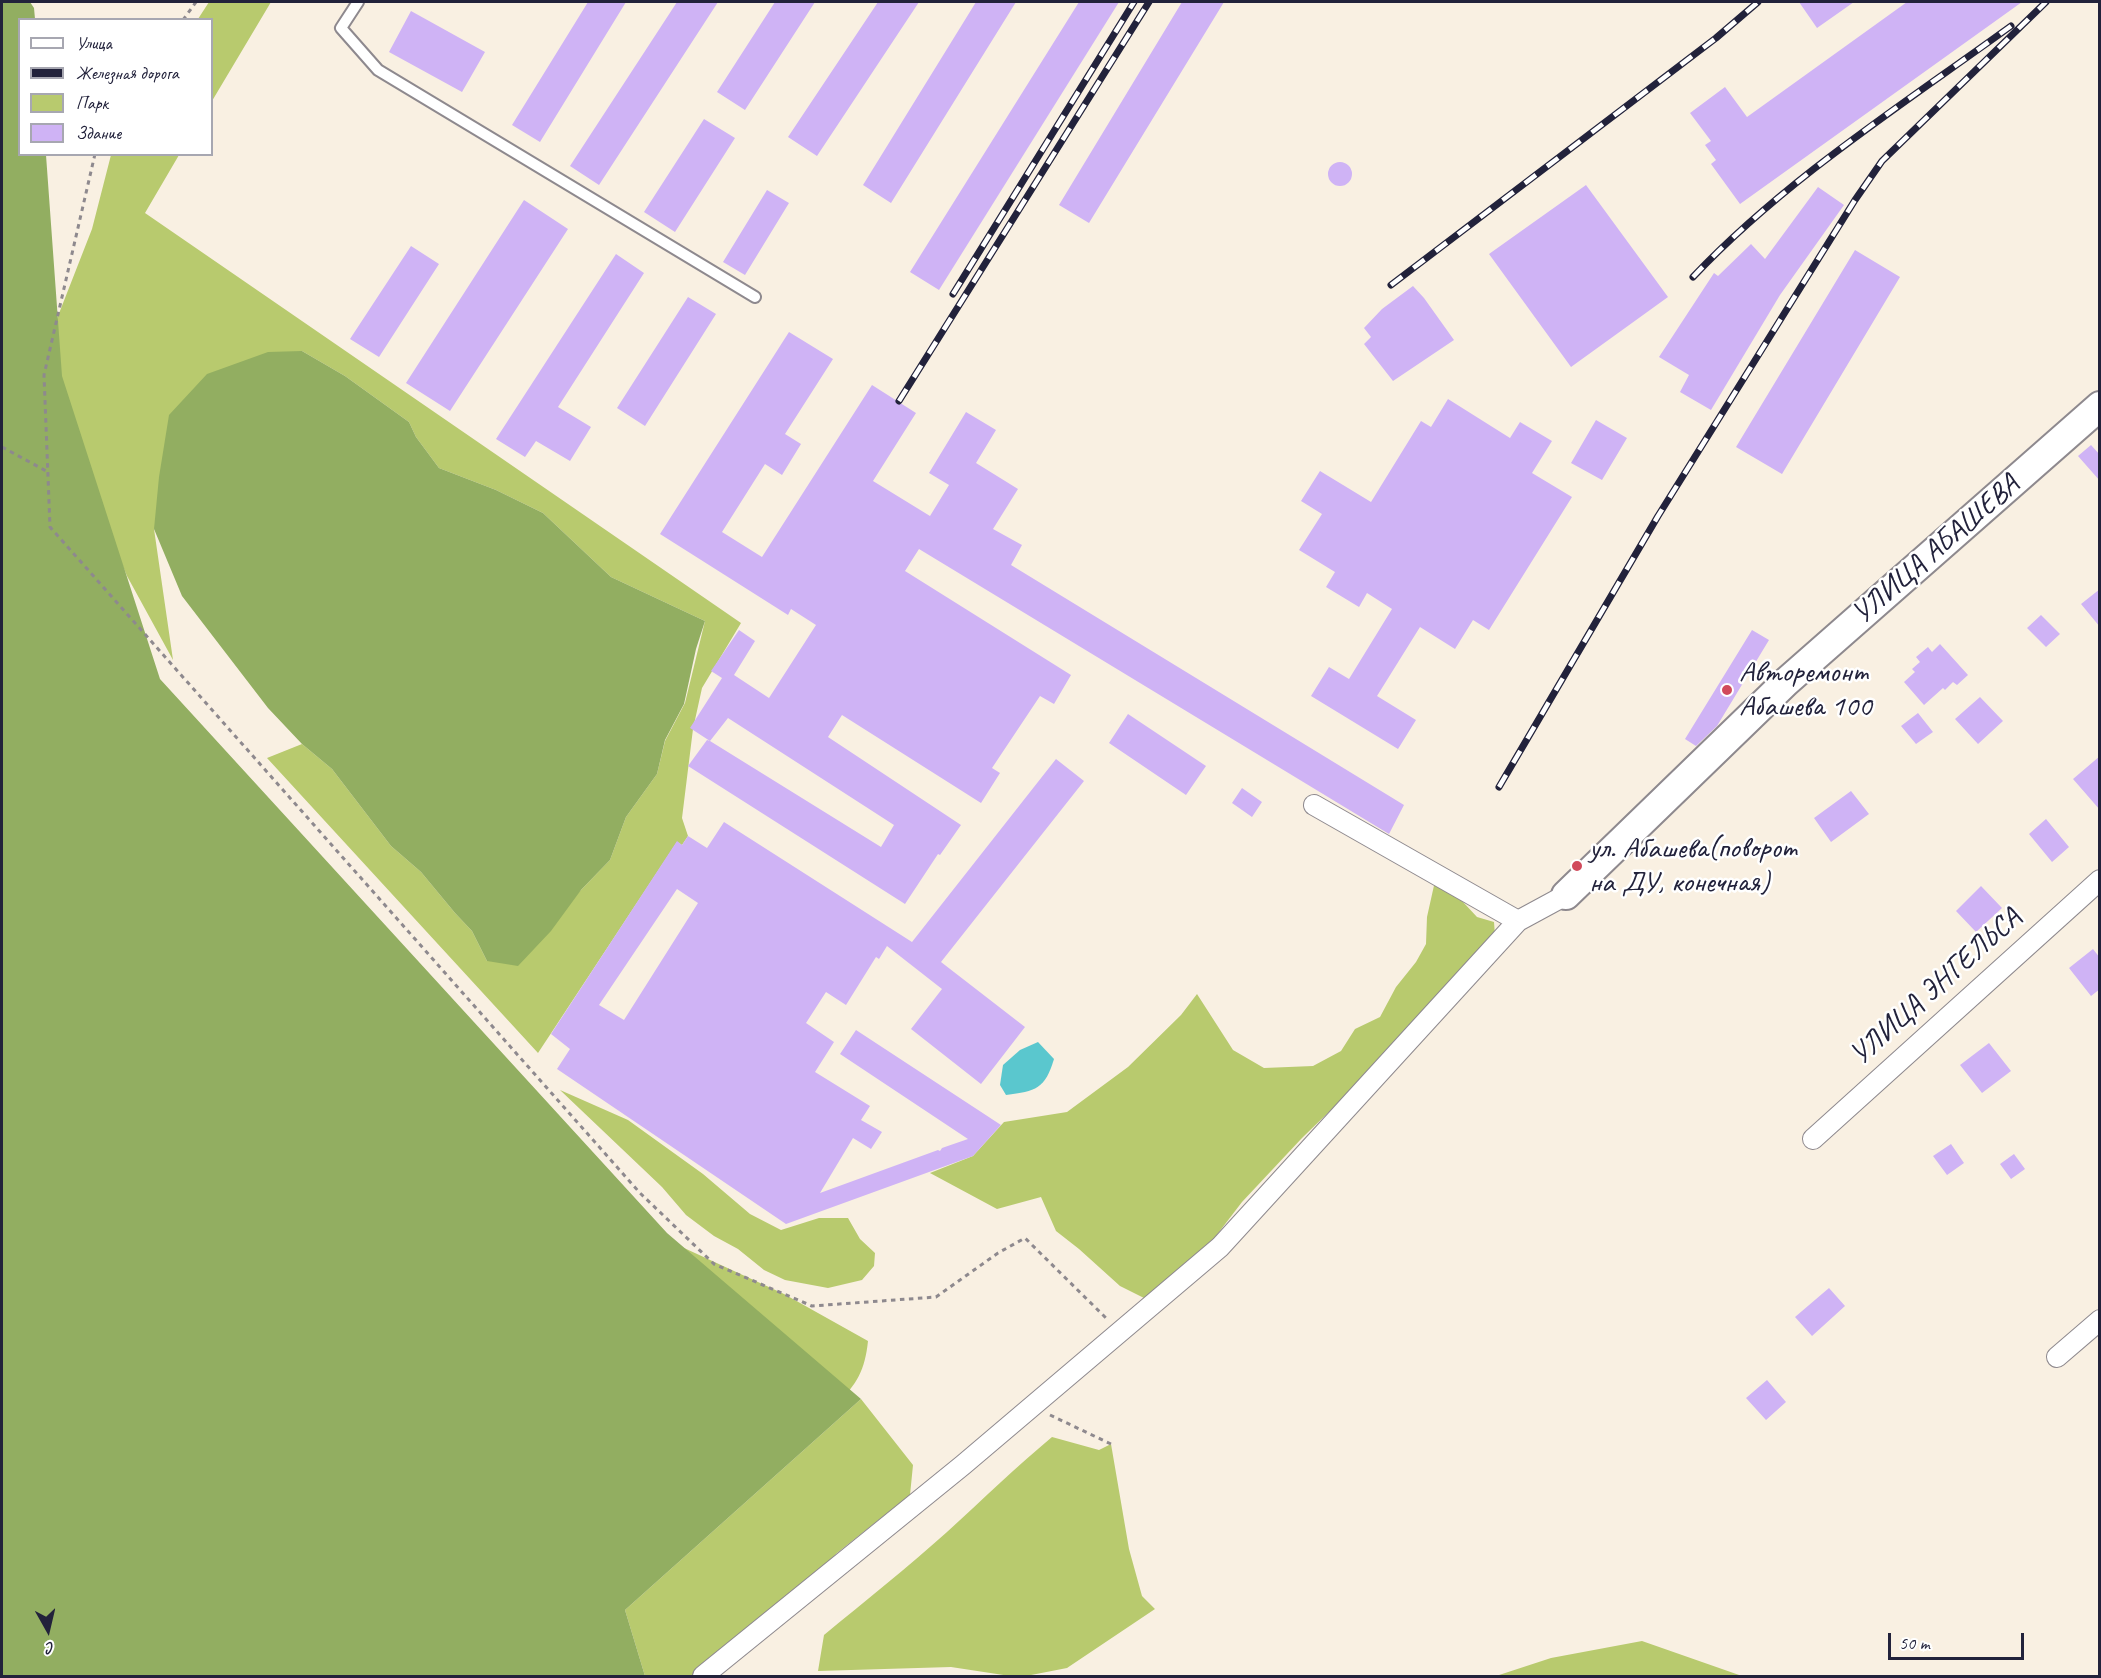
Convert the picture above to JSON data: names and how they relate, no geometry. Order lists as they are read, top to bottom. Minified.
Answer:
{"streets":{"street":["УЛИЦА АБАШЕВА","УЛИЦА ЭНГЕЛЬСА"]},"places":["Авторемонт Абашева 100","ул. Абашева(поворот на ДУ, конечная)"],"legend":["Улица","Железная дорога","Парк","Здание"],"scale_bar":"50 m","north":"bottom"}
